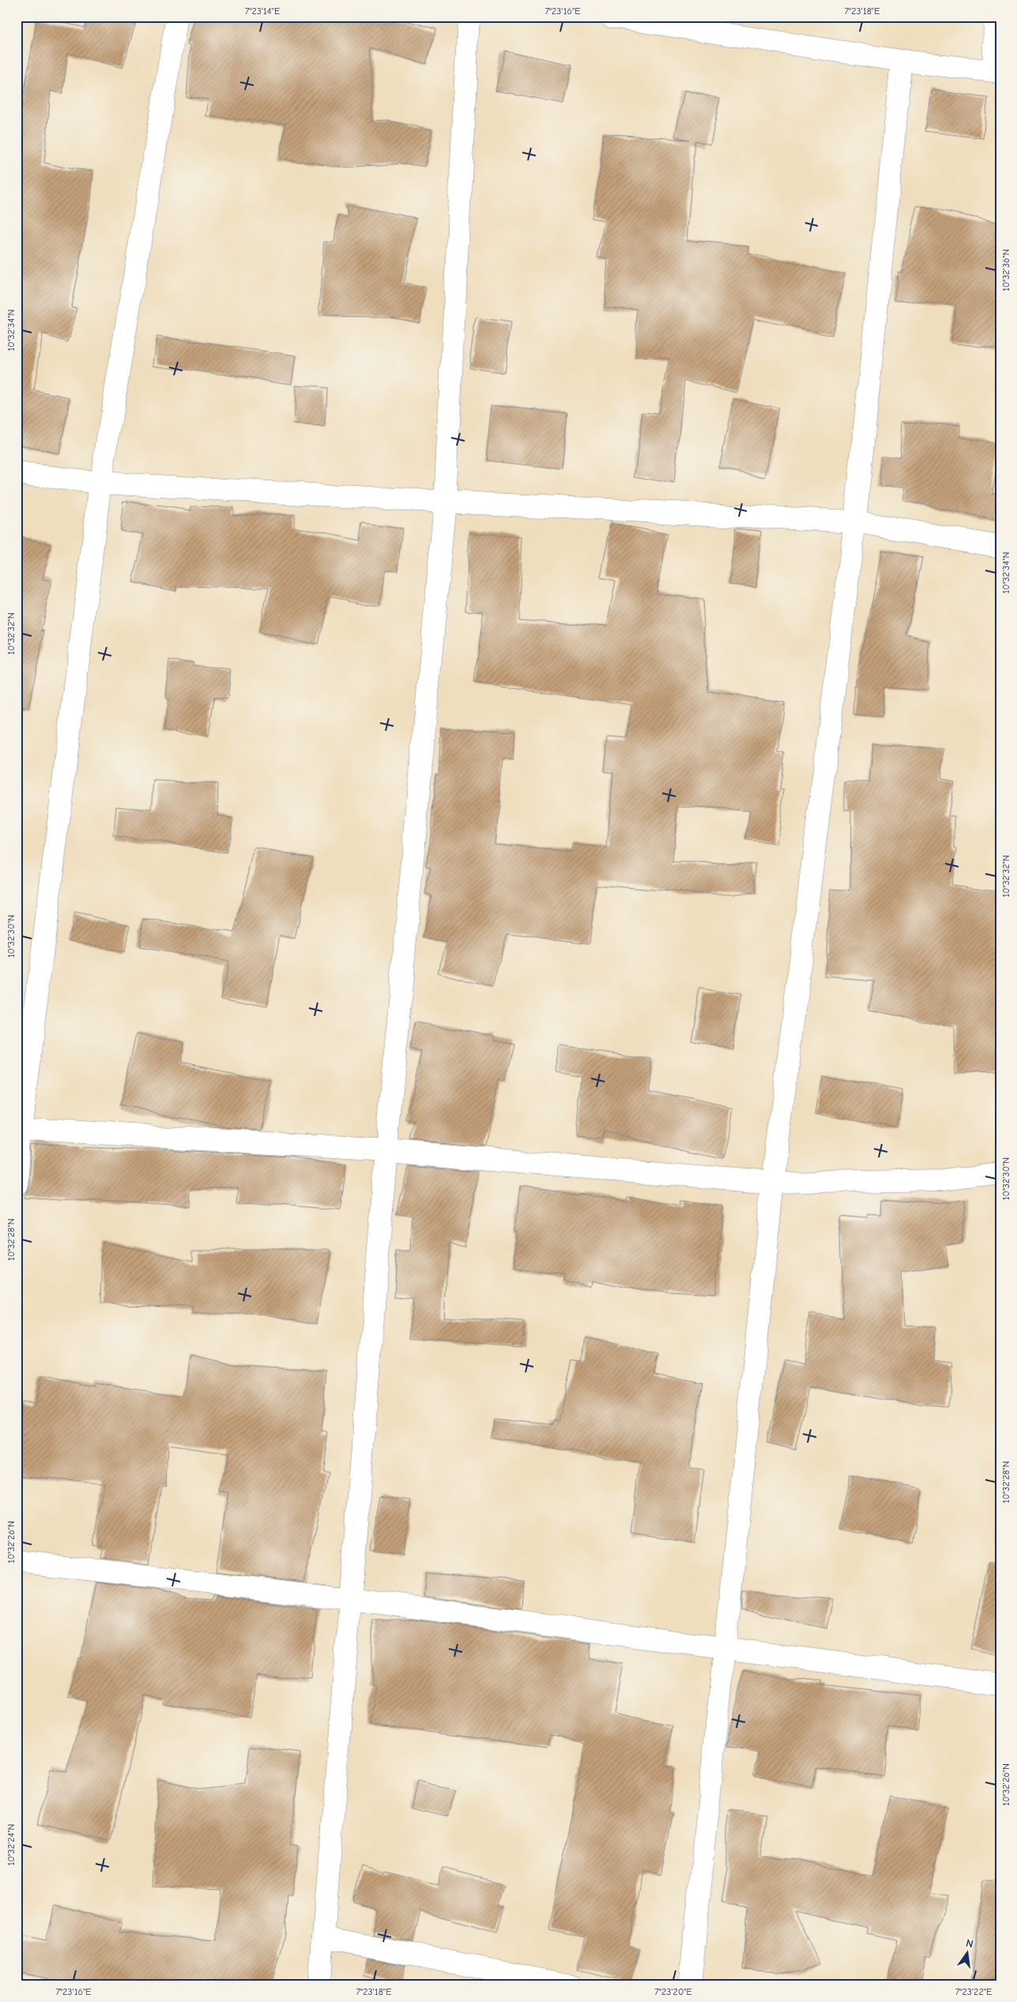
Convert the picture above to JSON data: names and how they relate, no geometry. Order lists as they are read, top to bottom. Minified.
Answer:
{"north":"top","coordinates":["7°23'14\"E","7°23'16\"E","7°23'18\"E","10°32'36\"N","10°32'34\"N","10°32'32\"N","10°32'30\"N","10°32'28\"N","10°32'26\"N","10°32'24\"N","7°23'20\"E","7°23'22\"E"]}
